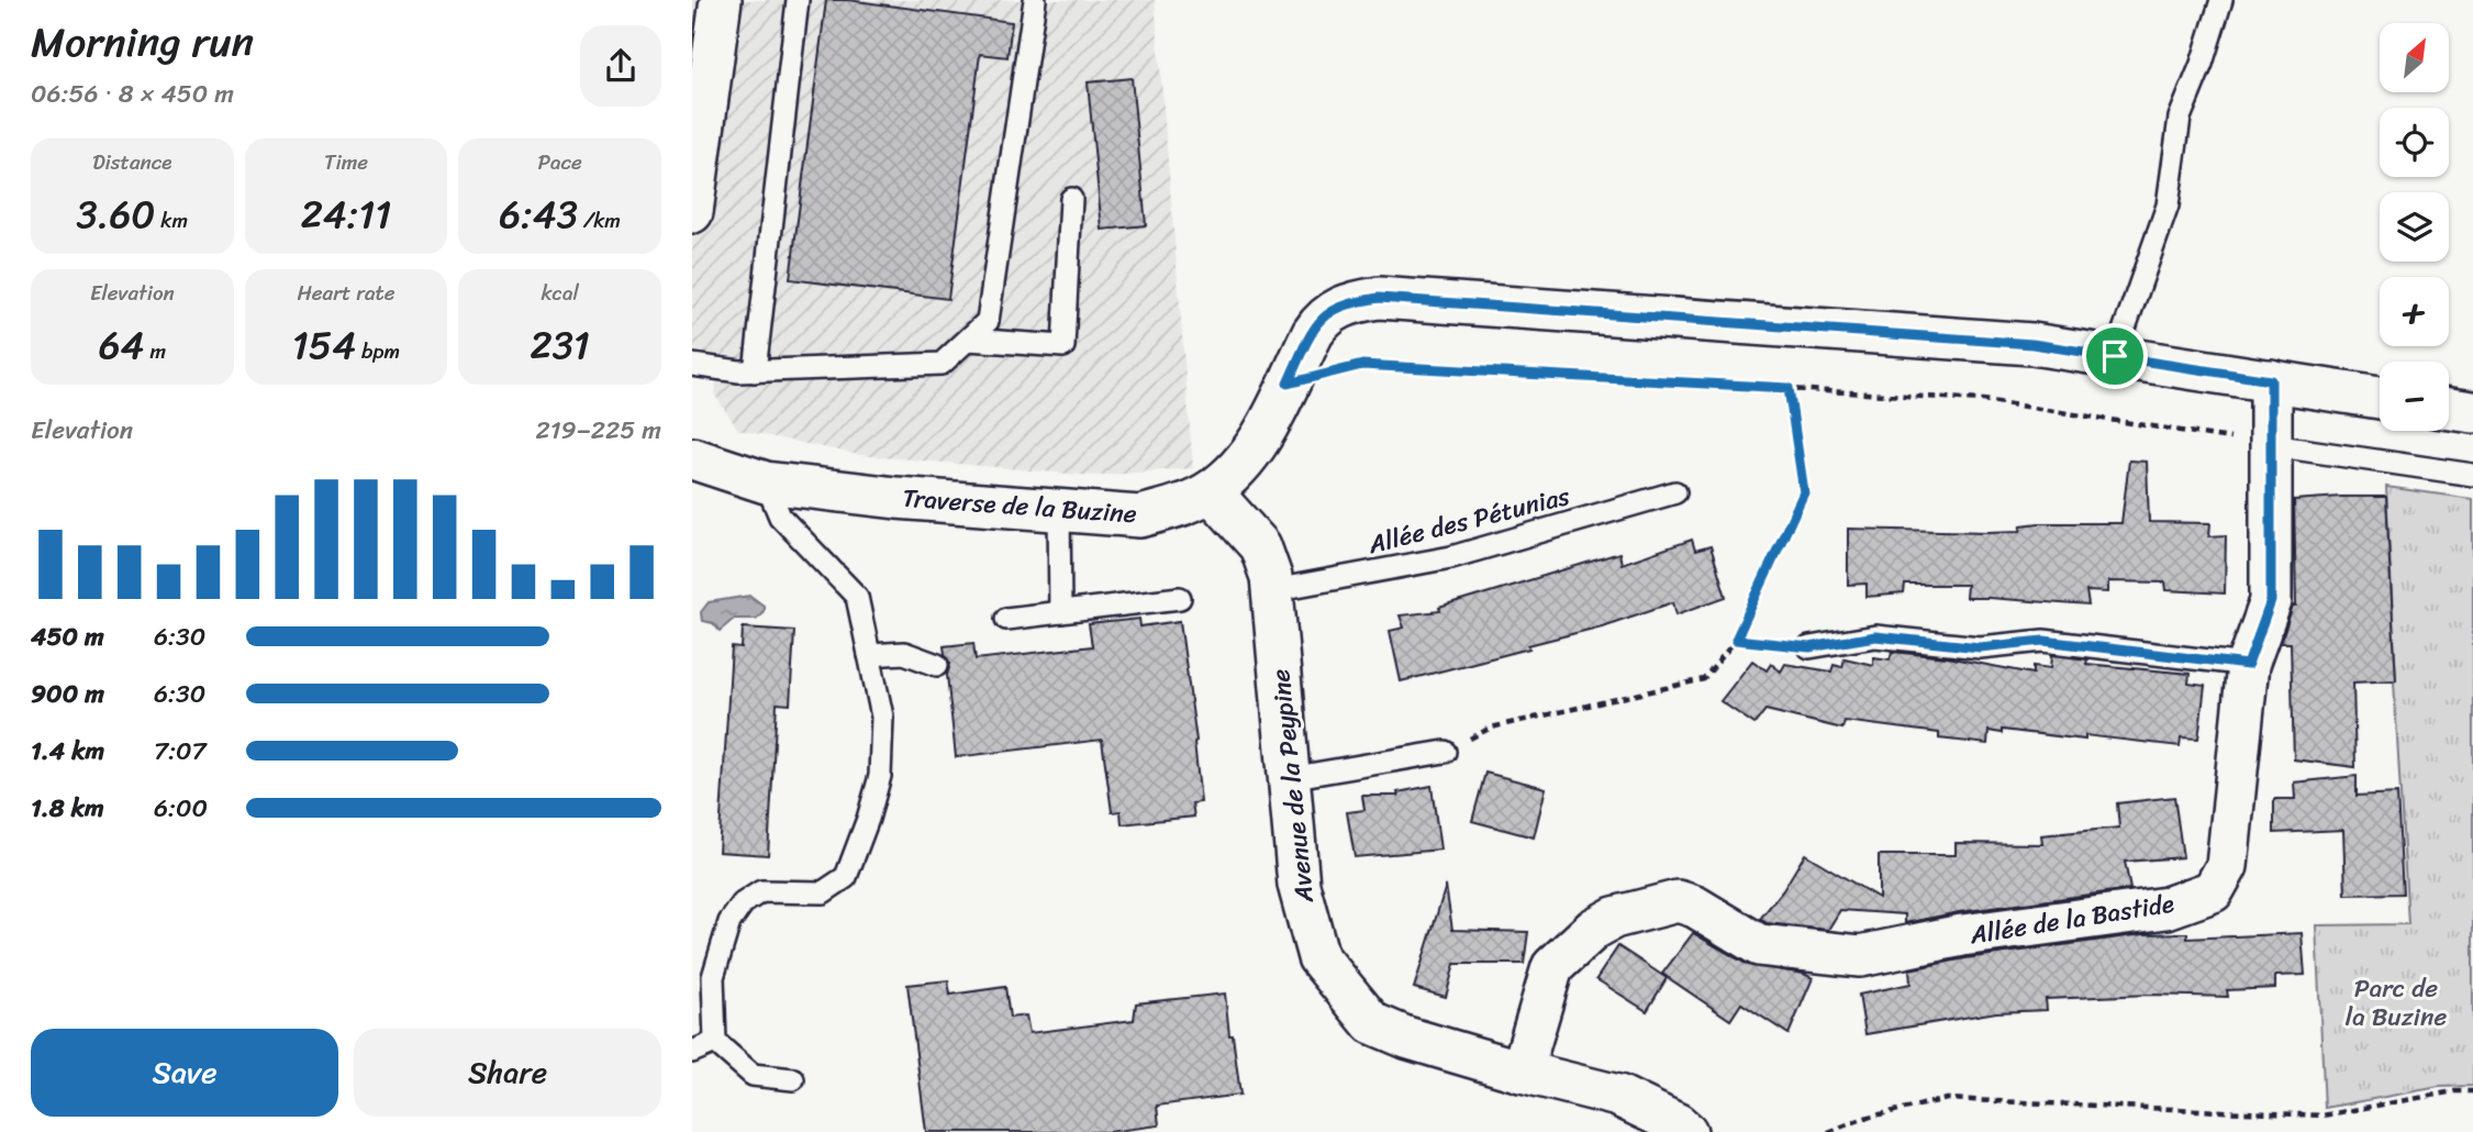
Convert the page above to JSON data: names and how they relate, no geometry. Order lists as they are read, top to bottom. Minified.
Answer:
{"streets":{"street":["Traverse de la Buzine","Avenue de la Peypine","Allée de la Bastide"],"lane":["Allée des Pétunias"]},"crossings":[["Traverse de la Buzine","Avenue de la Peypine"],["Traverse de la Buzine","Allée de la Bastide"],["Allée des Pétunias","Avenue de la Peypine"],["Avenue de la Peypine","Allée de la Bastide"]],"parks":["Parc de la Buzine"],"north":"top right","page":{"heading":["Morning run","06:56 · 8 × 450 m"],"map_buttons":["+","−"],"stats":[["Distance","3.60 km"],["Time","24:11"],["Pace","6:43 /km"],["Elevation","64 m"],["Heart rate","154 bpm"],["kcal","231"]],"chart":["Elevation","219–225 m"],"list":[{"name":"450 m","note":"6:30"},{"name":"900 m","note":"6:30"},{"name":"1.4 km","note":"7:07"},{"name":"1.8 km","note":"6:00"}],"buttons":["Save","Share"]}}
